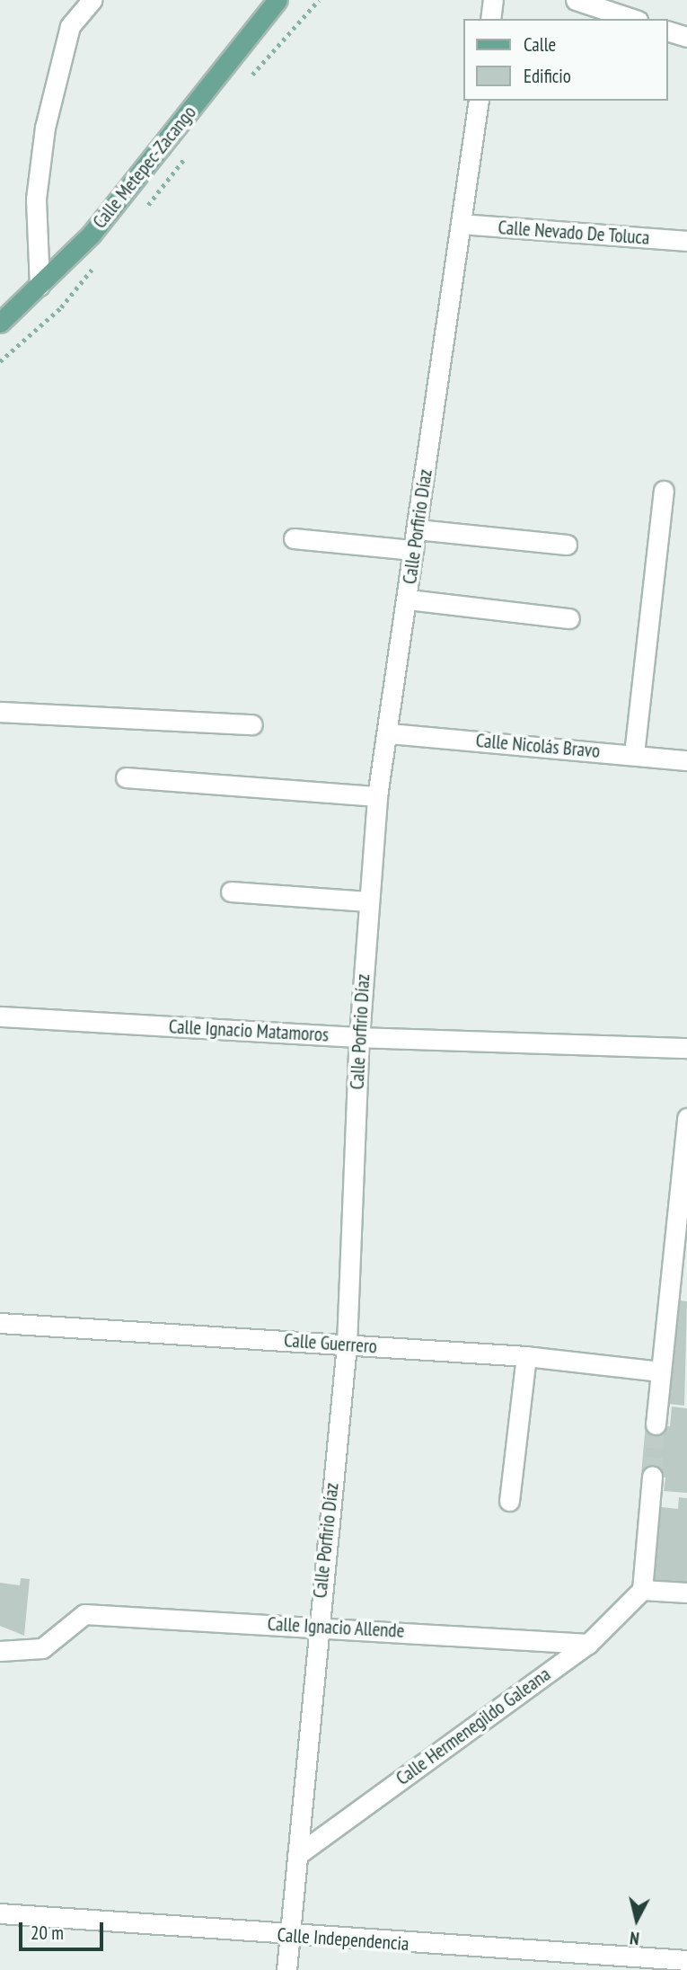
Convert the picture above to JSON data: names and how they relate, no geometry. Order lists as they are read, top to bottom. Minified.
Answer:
{"streets":{"main road":["Calle Metepec-Zacango"],"street":["Calle Nevado De Toluca","Calle Porfirio Díaz","Calle Nicolás Bravo","Calle Ignacio Matamoros","Calle Guerrero","Calle Ignacio Allende","Calle Hermenegildo Galeana","Calle Independencia"]},"crossings":[["Calle Nevado De Toluca","Calle Porfirio Díaz"],["Calle Porfirio Díaz","Calle Nicolás Bravo"],["Calle Porfirio Díaz","Calle Ignacio Matamoros"],["Calle Porfirio Díaz","Calle Guerrero"],["Calle Porfirio Díaz","Calle Ignacio Allende"],["Calle Porfirio Díaz","Calle Hermenegildo Galeana"],["Calle Porfirio Díaz","Calle Independencia"],["Calle Ignacio Allende","Calle Hermenegildo Galeana"]],"legend":["Calle","Edificio"],"scale_bar":"20 m","north":"bottom"}
